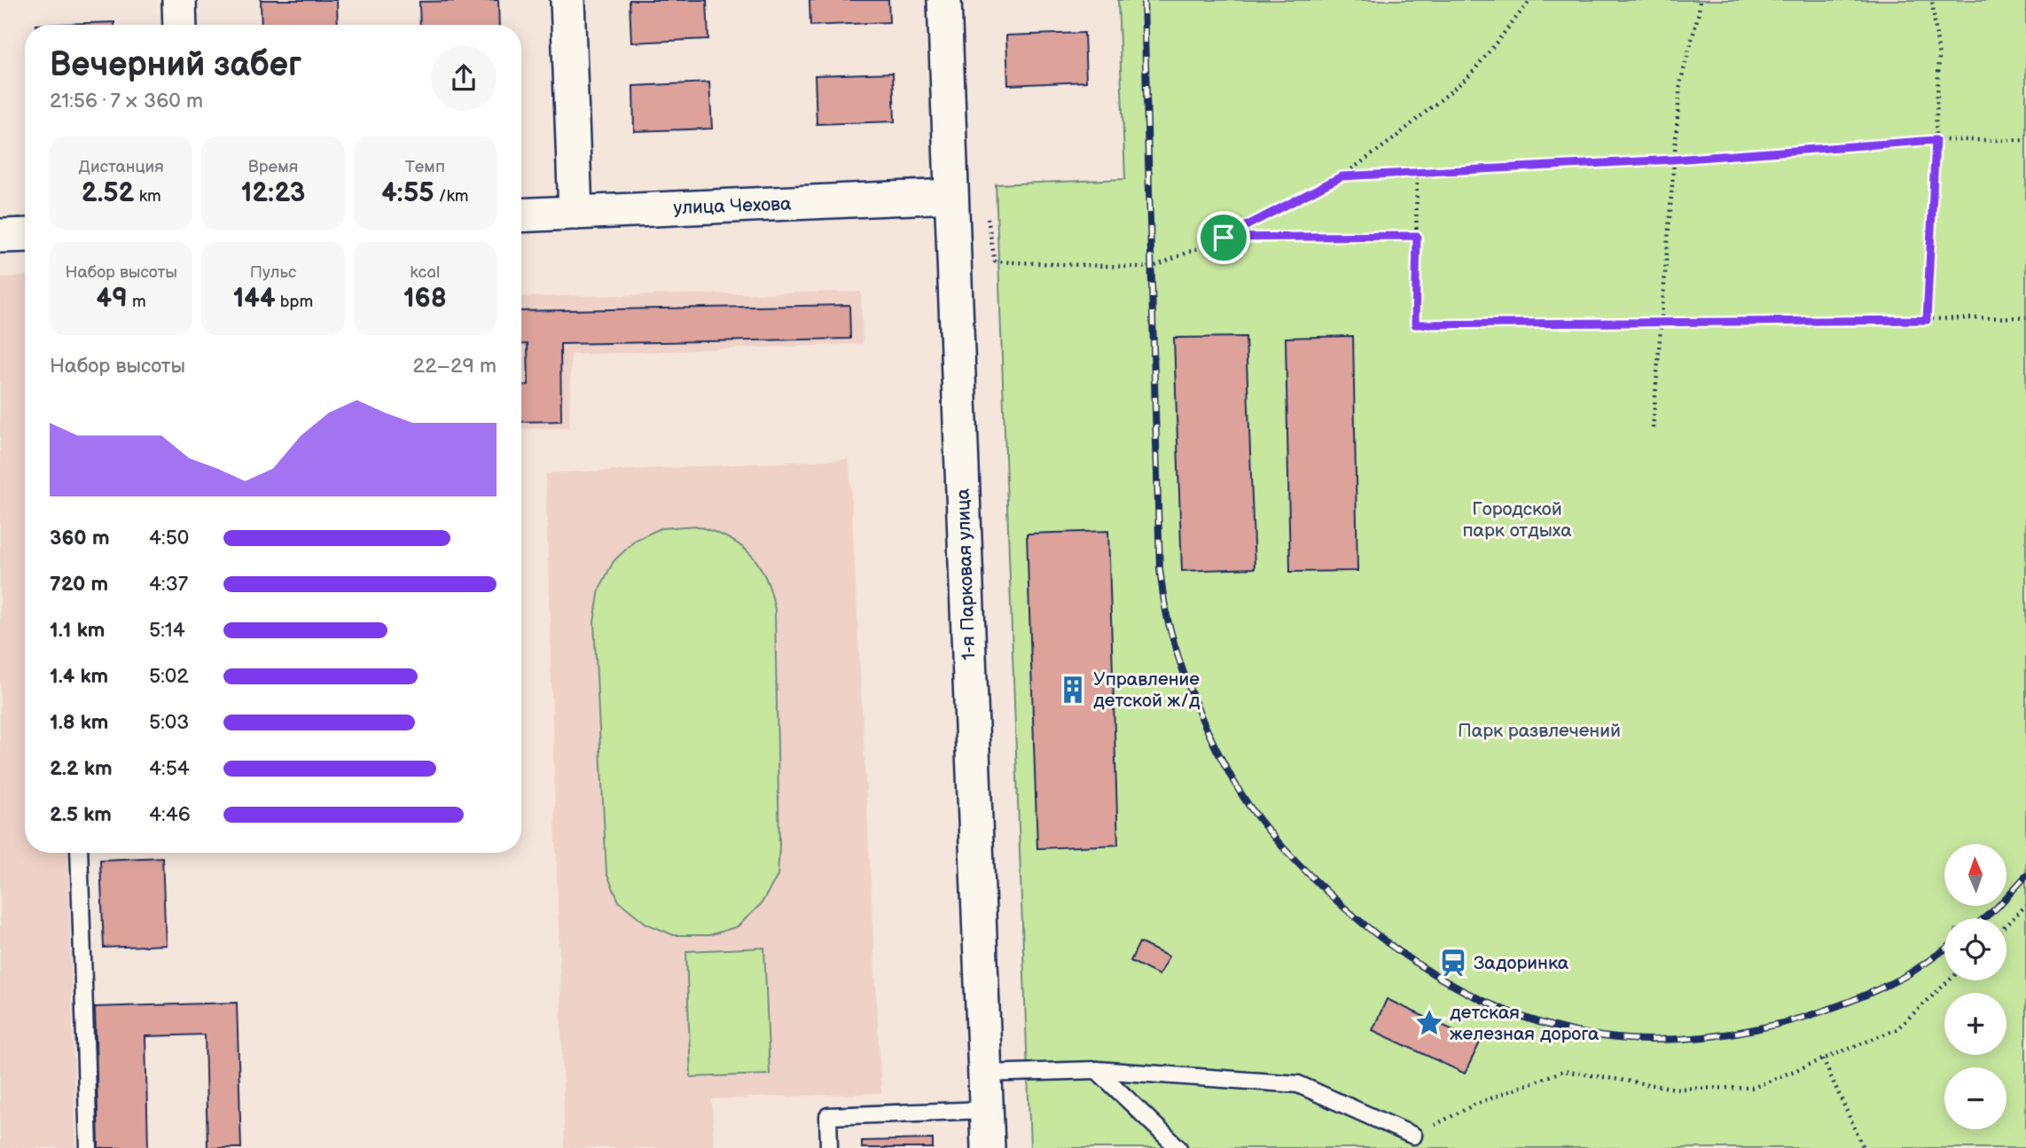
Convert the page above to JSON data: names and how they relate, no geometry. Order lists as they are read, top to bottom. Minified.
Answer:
{"streets":{"street":["улица Чехова","1-я Парковая улица"]},"crossings":[["улица Чехова","1-я Парковая улица"]],"parks":["Городской парк отдыха","Парк развлечений"],"places":{"building":["Управление детской ж/д"],"station":["Задоринка"],"place":["детская железная дорога"]},"north":"top","page":{"heading":["Вечерний забег","21:56 · 7 × 360 m"],"stats":[["Дистанция","2.52 km"],["Время","12:23"],["Темп","4:55 /km"],["Набор высоты","49 m"],["Пульс","144 bpm"],["kcal","168"]],"chart":["Набор высоты","22–29 m"],"list":[{"name":"360 m","note":"4:50"},{"name":"720 m","note":"4:37"},{"name":"1.1 km","note":"5:14"},{"name":"1.4 km","note":"5:02"},{"name":"1.8 km","note":"5:03"},{"name":"2.2 km","note":"4:54"},{"name":"2.5 km","note":"4:46"}],"map_buttons":["+","−"]}}
